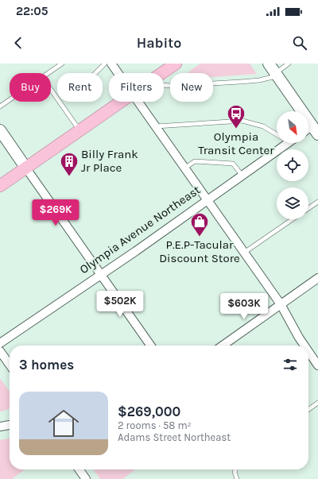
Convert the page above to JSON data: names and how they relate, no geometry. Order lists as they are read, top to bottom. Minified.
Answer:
{"streets":{"street":["Olympia Avenue Northeast"]},"places":{"bus stop":["Olympia Transit Center"],"building":["Billy Frank Jr Place"],"shop":["P.E.P-Tacular Discount Store"]},"north":"bottom right","page":{"status":"22:05","header":"Habito","chip":["Buy","Rent","Filters","New"],"price":["$269K","$502K","$603K"],"heading":"3 homes","list":[{"name":"$269,000","note":"2 rooms · 58 m² · Adams Street Northeast"}]}}
